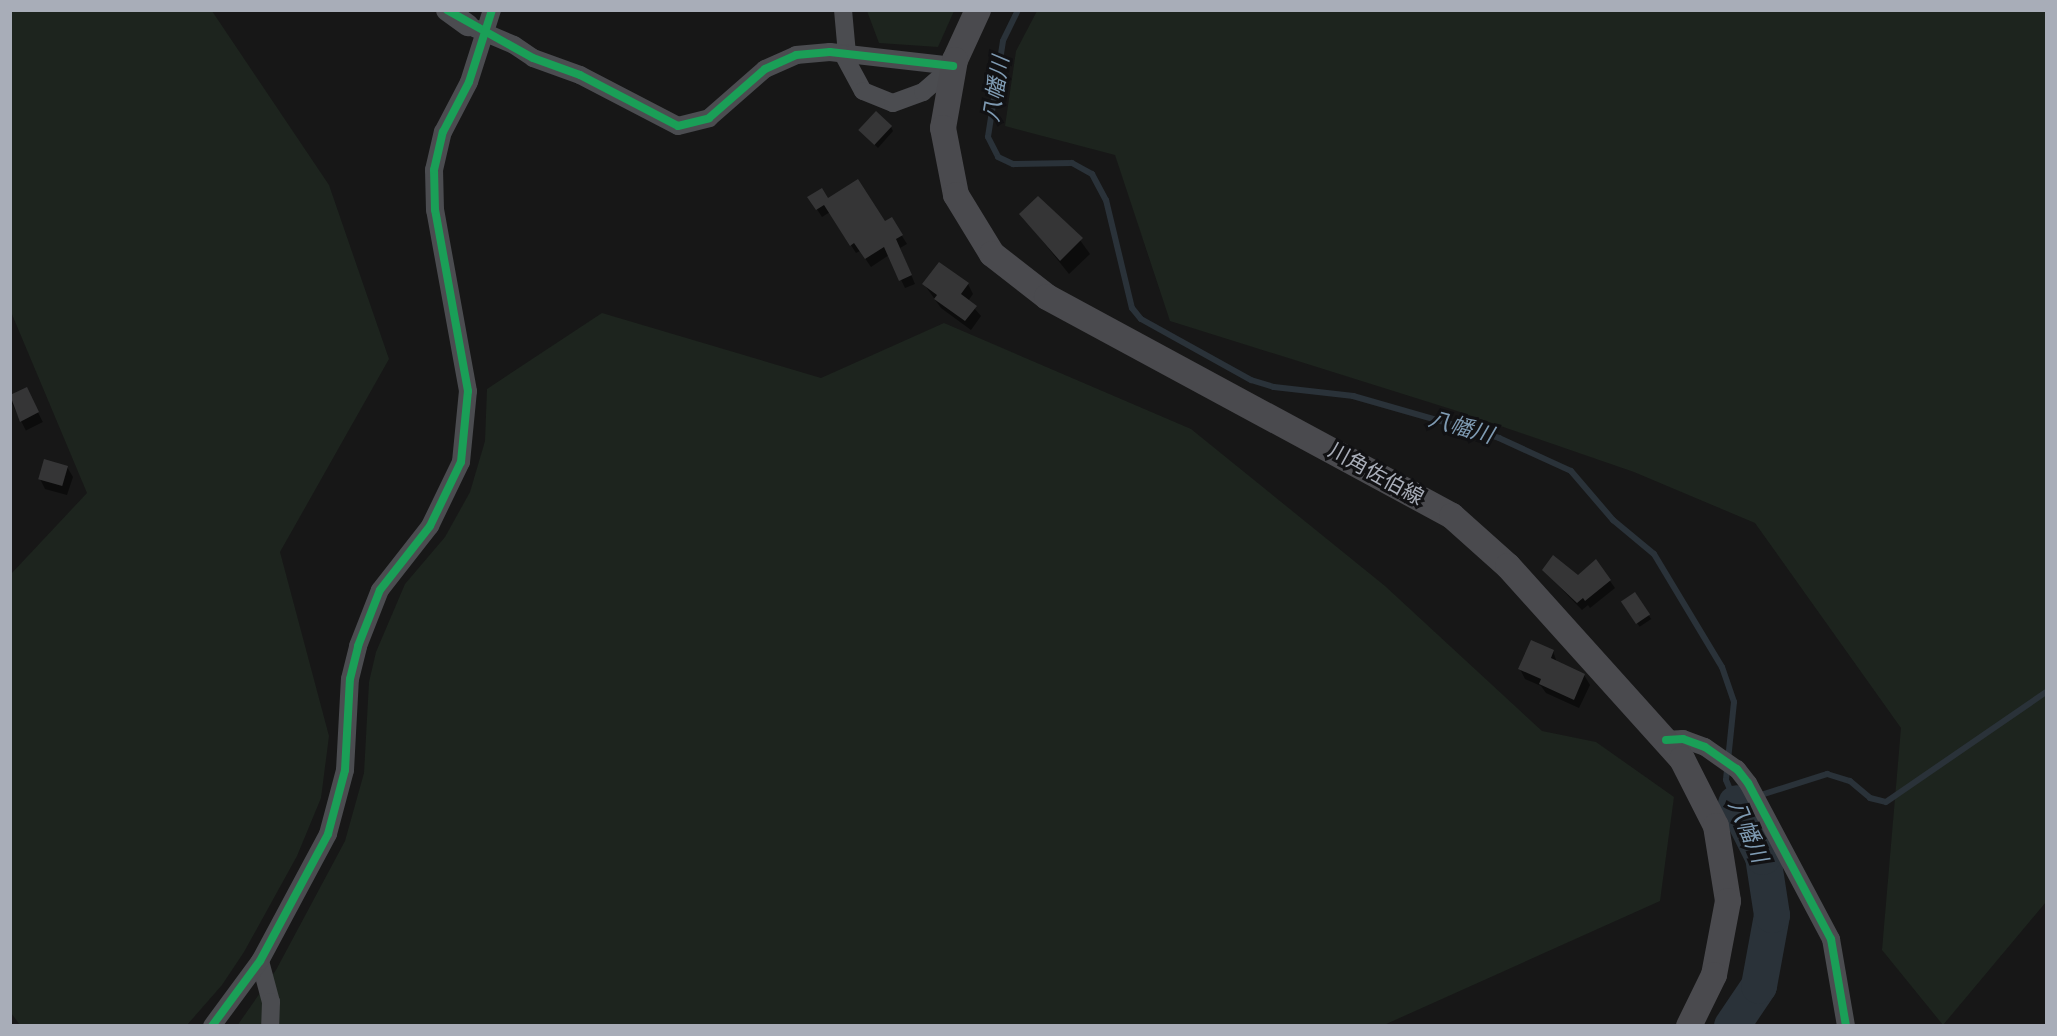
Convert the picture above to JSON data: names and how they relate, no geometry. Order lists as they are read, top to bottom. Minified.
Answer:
{"streets":{"main road":["川角佐伯線"]},"water":["八幡川"]}
